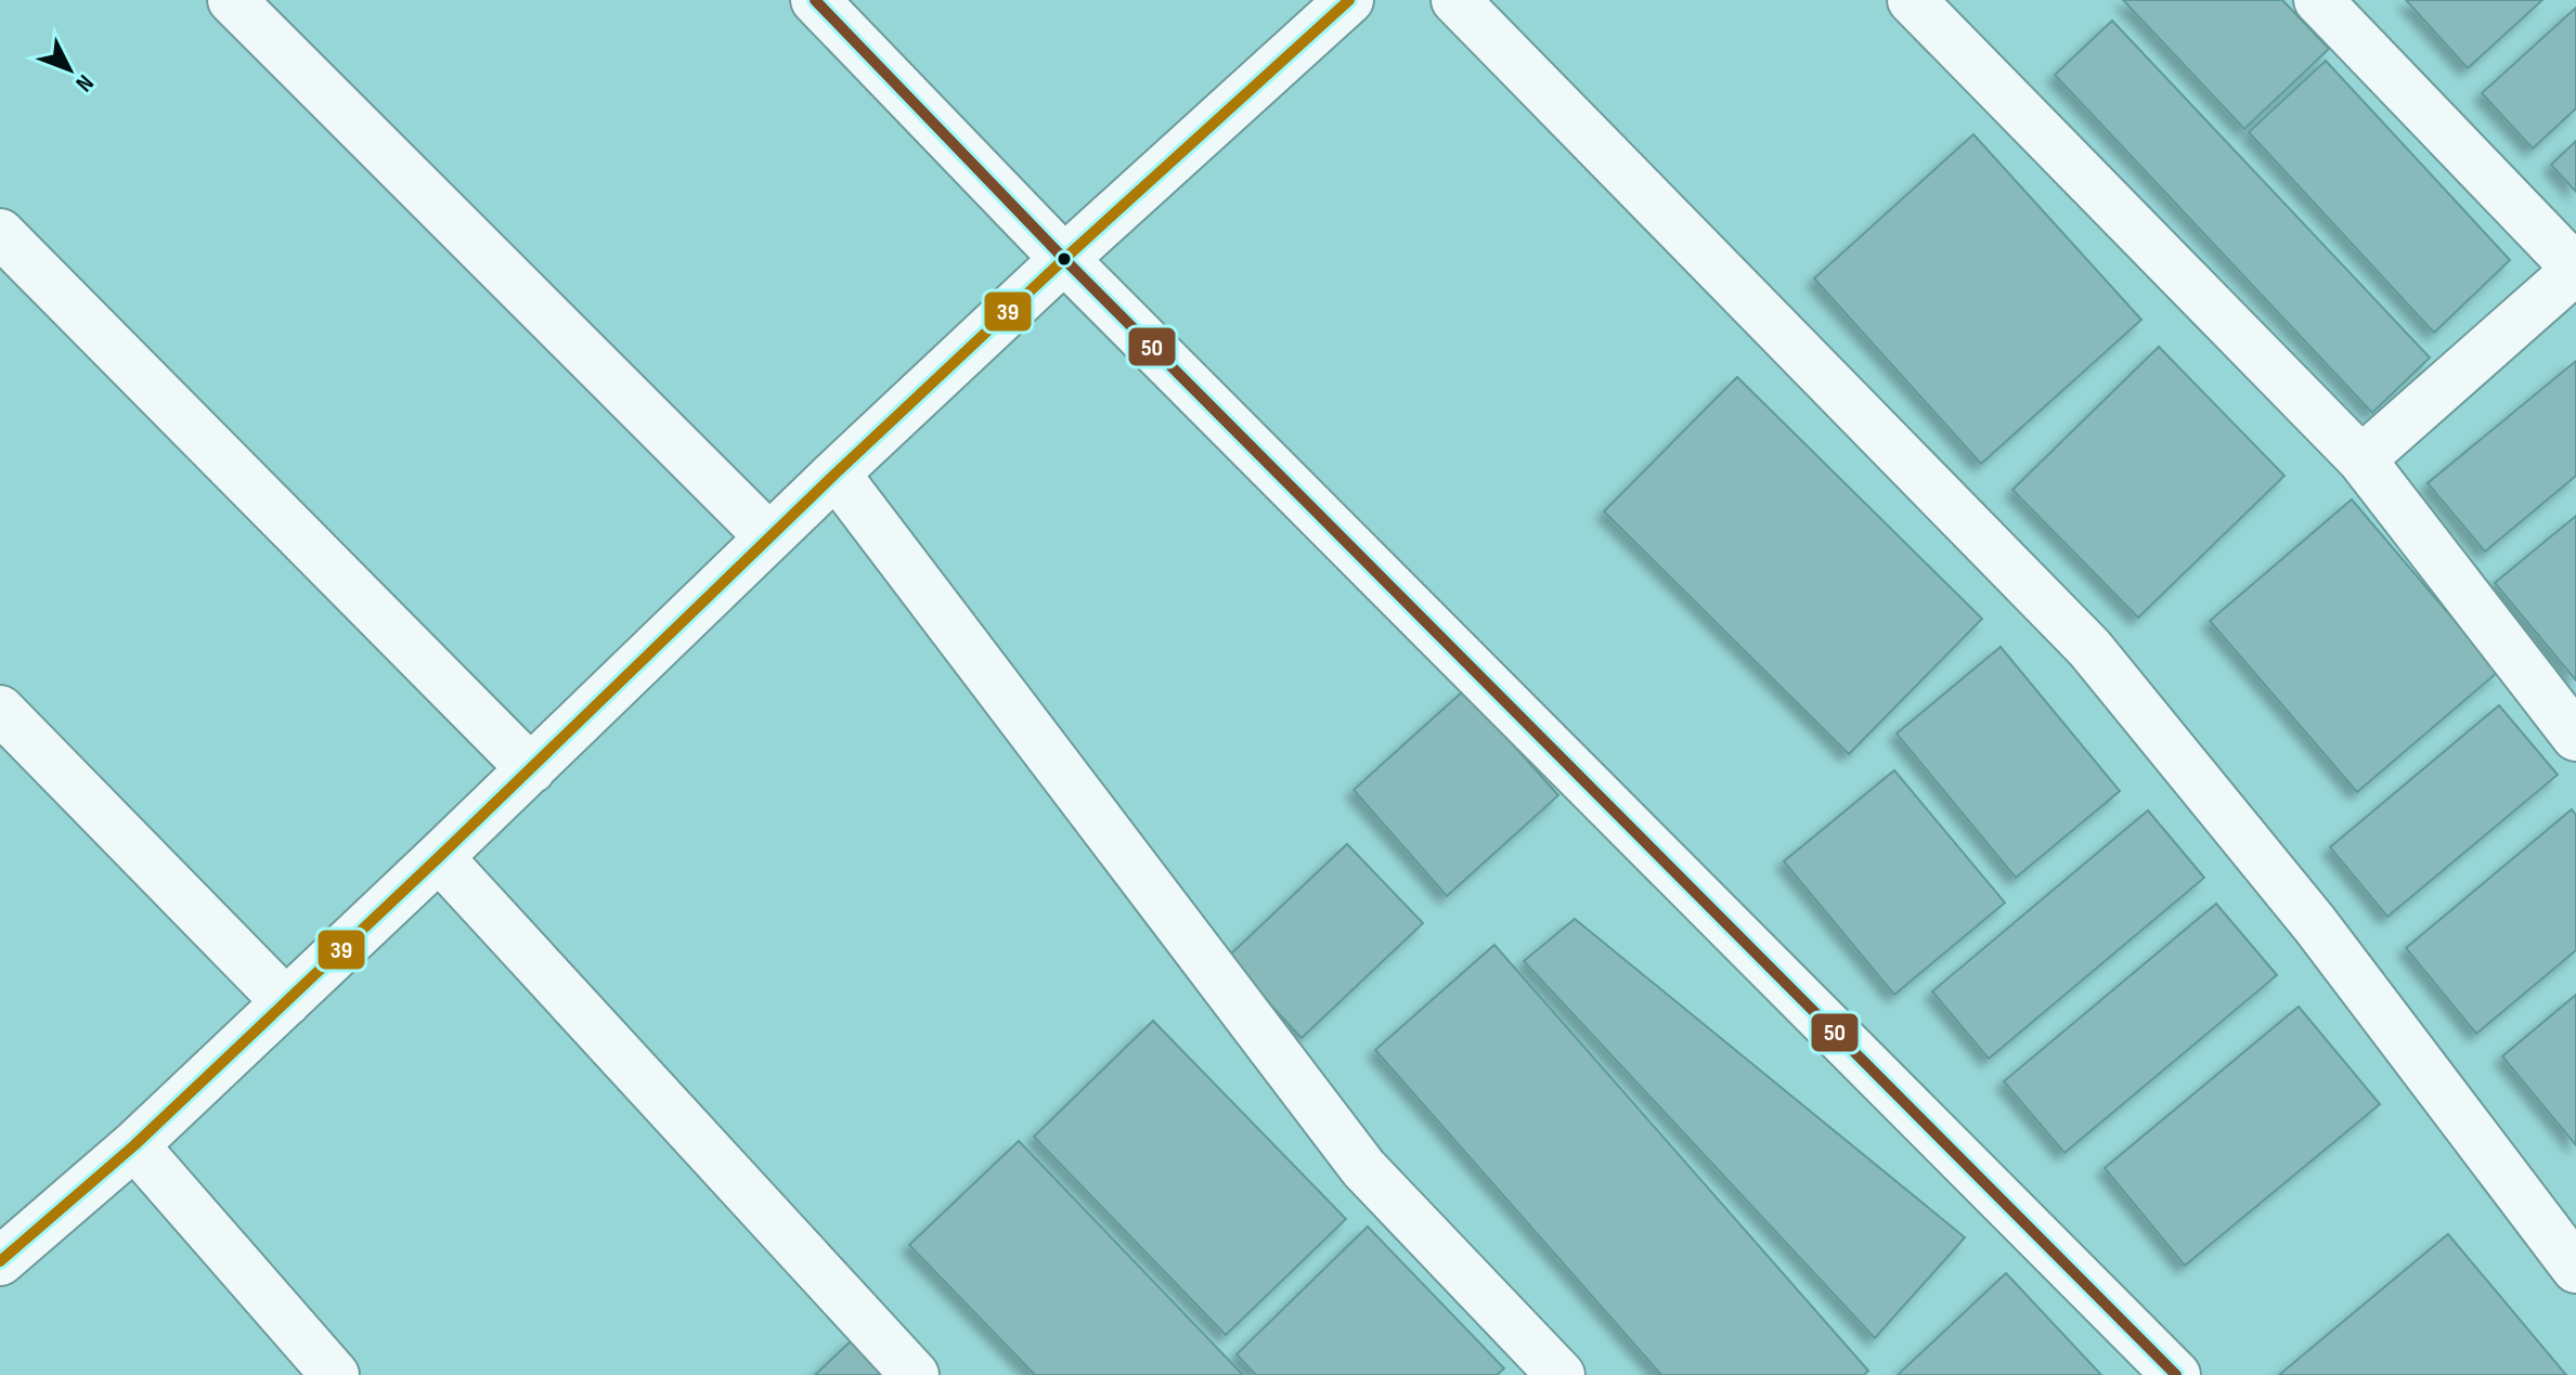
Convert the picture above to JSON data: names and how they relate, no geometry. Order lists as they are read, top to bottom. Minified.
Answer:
{"lines":["transit line 50","transit line 39"],"north":"bottom right"}
